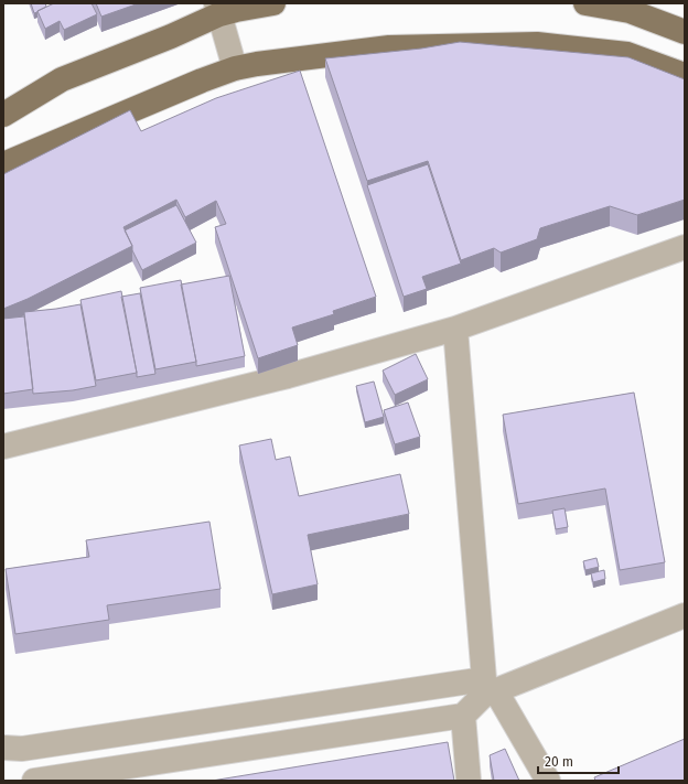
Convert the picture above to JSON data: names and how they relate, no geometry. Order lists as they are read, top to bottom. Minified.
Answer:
{"scale_bar":"20 m"}
